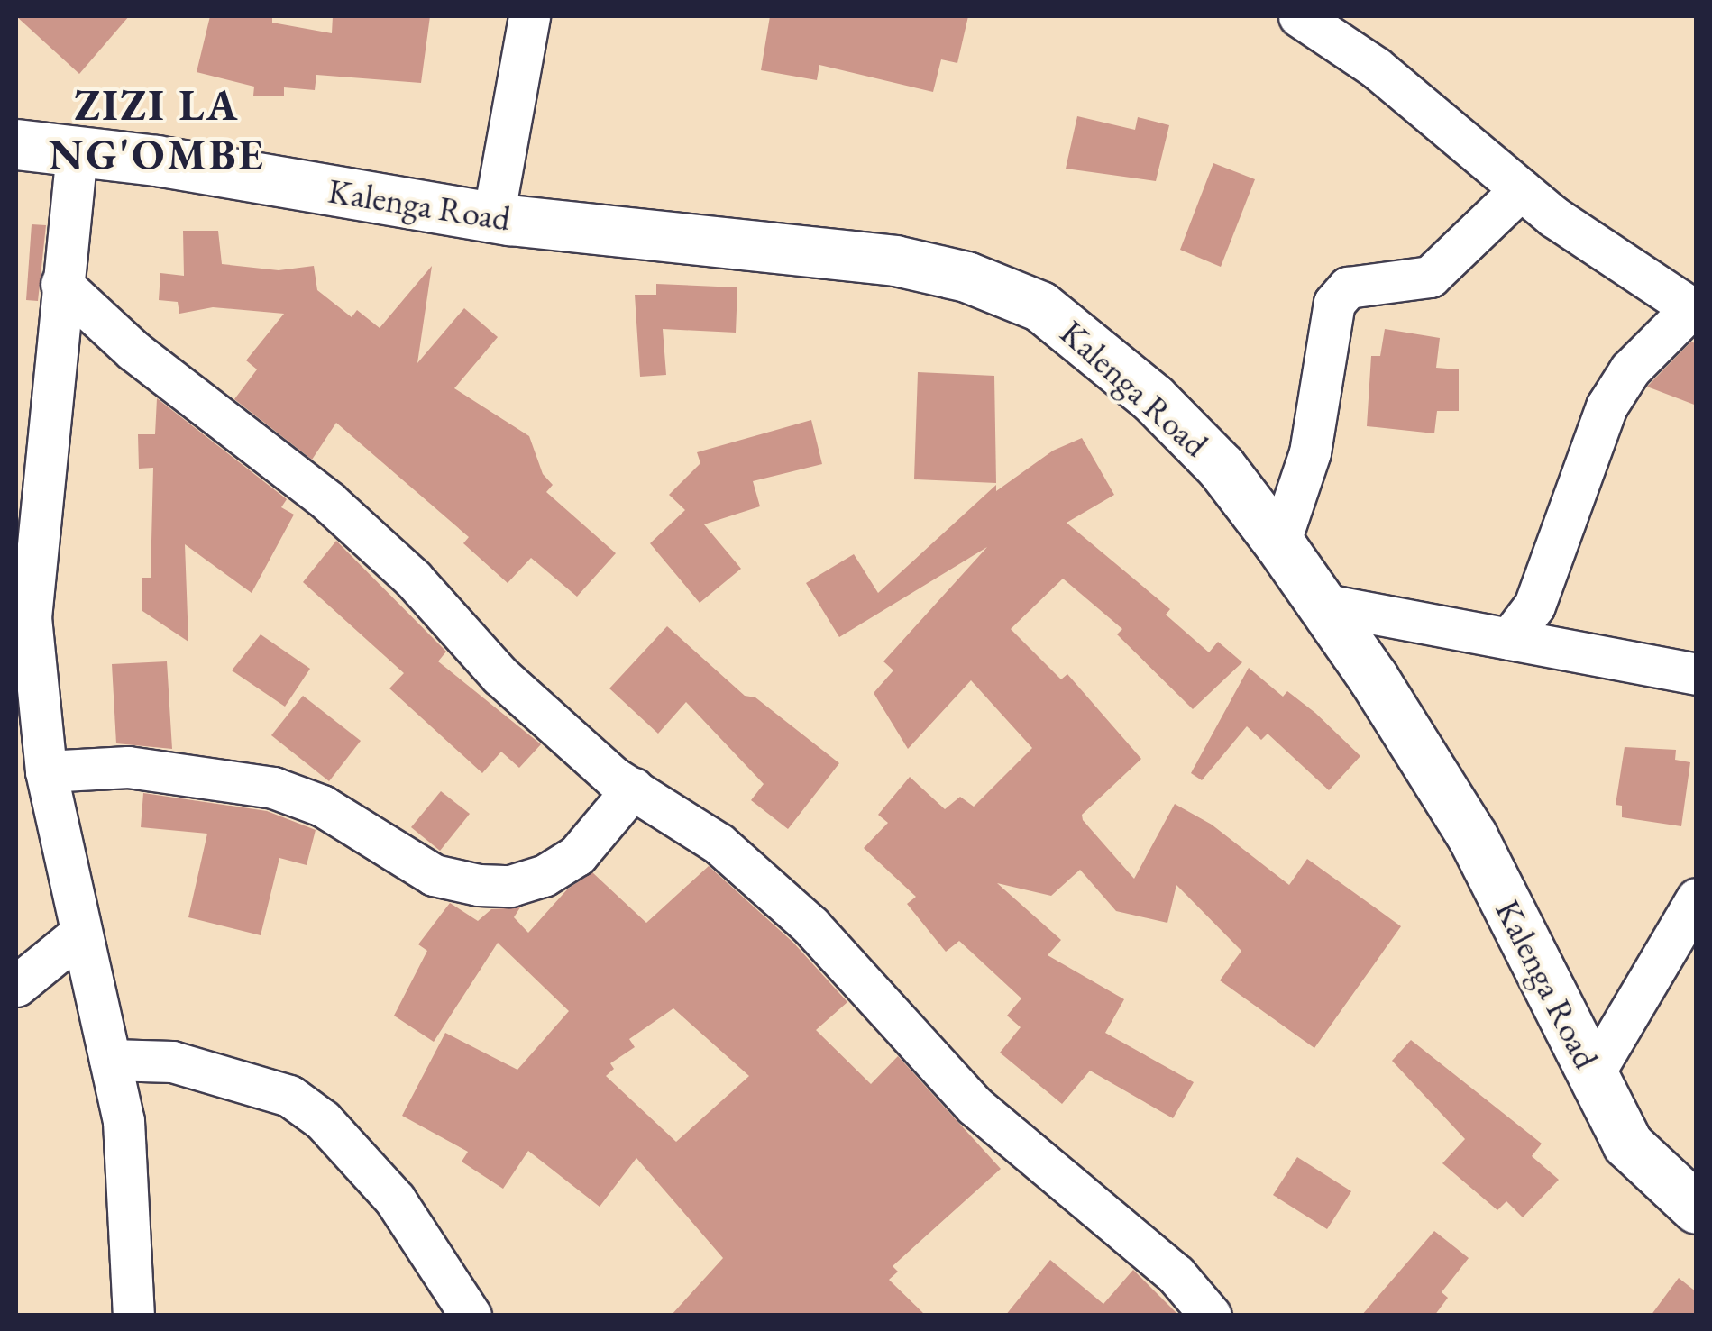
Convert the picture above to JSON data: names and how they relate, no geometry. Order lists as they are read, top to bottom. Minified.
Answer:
{"streets":{"main road":["Kalenga Road"]},"districts":["ZIZI LA NG'OMBE"]}
